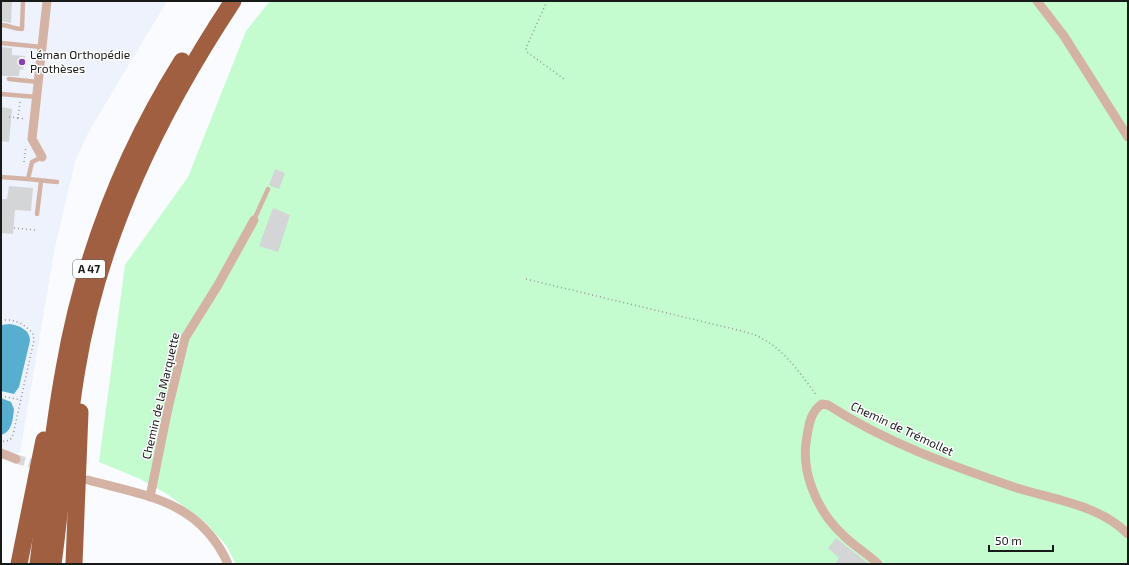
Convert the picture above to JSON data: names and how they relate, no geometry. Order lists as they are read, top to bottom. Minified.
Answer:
{"streets":{"highway":["A 47"],"street":["Chemin de la Marquette","Chemin de Trémollet"]},"places":["Léman Orthopédie Prothèses"],"scale_bar":"50 m"}
